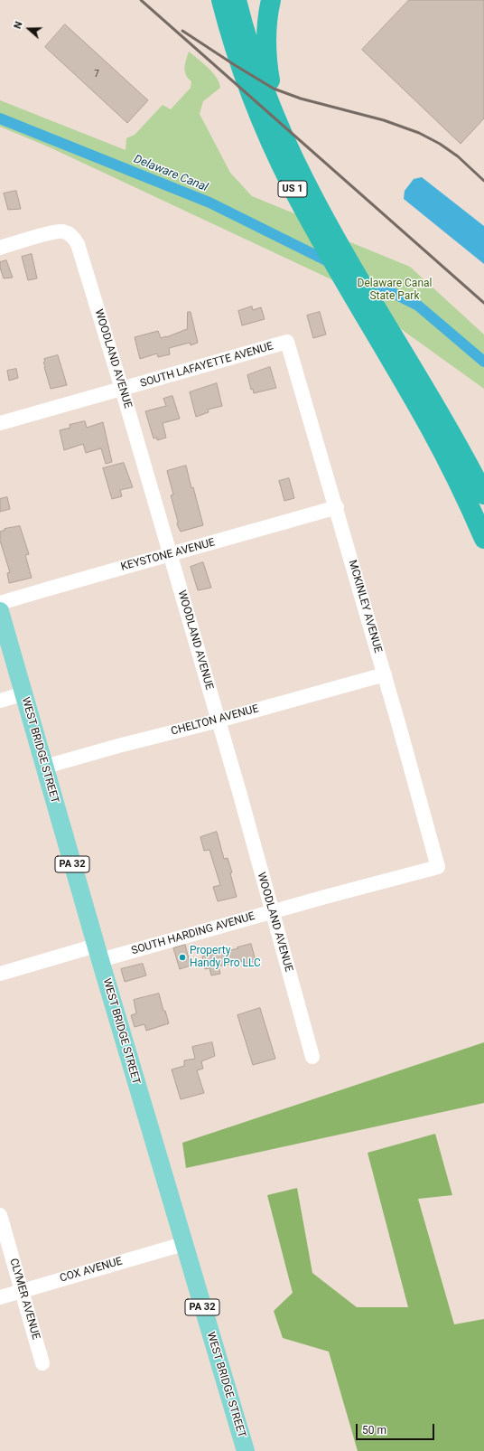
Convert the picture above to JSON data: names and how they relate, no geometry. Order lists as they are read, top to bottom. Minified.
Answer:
{"streets":{"highway":["US 1"],"main road":["WEST BRIDGE STREET","PA 32"],"street":["WOODLAND AVENUE","SOUTH LAFAYETTE AVENUE","KEYSTONE AVENUE","MCKINLEY AVENUE","CHELTON AVENUE","SOUTH HARDING AVENUE","COX AVENUE","CLYMER AVENUE"]},"crossings":[["WOODLAND AVENUE","SOUTH LAFAYETTE AVENUE"],["WOODLAND AVENUE","KEYSTONE AVENUE"],["WOODLAND AVENUE","CHELTON AVENUE"],["WOODLAND AVENUE","SOUTH HARDING AVENUE"],["SOUTH LAFAYETTE AVENUE","MCKINLEY AVENUE"],["KEYSTONE AVENUE","MCKINLEY AVENUE"],["MCKINLEY AVENUE","CHELTON AVENUE"],["MCKINLEY AVENUE","SOUTH HARDING AVENUE"],["CHELTON AVENUE","WEST BRIDGE STREET"],["WEST BRIDGE STREET","SOUTH HARDING AVENUE"],["WEST BRIDGE STREET","COX AVENUE"],["COX AVENUE","CLYMER AVENUE"]],"water":["Delaware Canal"],"parks":["Delaware Canal State Park"],"places":["Property Handy Pro LLC"],"house_numbers":["7"],"scale_bar":"50 m","north":"left"}
